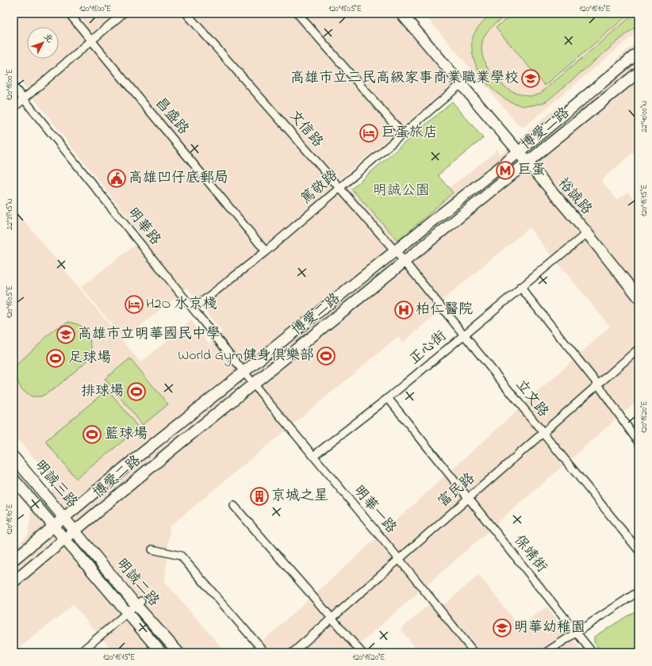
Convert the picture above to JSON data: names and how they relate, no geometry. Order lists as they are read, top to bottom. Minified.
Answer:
{"streets":{"main road":["博愛二路","裕誠路","明誠三路","明誠二路"],"street":["昌盛路","文信路","篤敬路","明華路","正心街","立文路","富民路","明華一路","保靖街"]},"crossings":[["昌盛路","篤敬路"],["文信路","博愛二路"],["文信路","篤敬路"],["文信路","立文路"],["博愛二路","裕誠路"],["博愛二路","明華路"],["博愛二路","立文路"],["博愛二路","明誠三路"],["博愛二路","明華一路"],["博愛二路","明誠二路"],["篤敬路","裕誠路"],["篤敬路","明華路"],["裕誠路","正心街"],["明華路","明華一路"],["正心街","立文路"],["正心街","明華一路"],["正心街","保靖街"],["立文路","富民路"],["明誠三路","明誠二路"],["富民路","明華一路"],["富民路","保靖街"]],"parks":["明誠公園"],"places":{"school or university":["高雄市立三民高級家事商業職業學校","高雄市立明華國民中學","明華幼稚園"],"hotel":["巨蛋旅店","H2O 水京棧"],"metro station":["巨蛋"],"public building":["高雄凹仔底郵局"],"hospital":["柏仁醫院"],"sports":["World Gym健身俱樂部","足球場","排球場","籃球場"],"building":["京城之星"]},"north":"top right","coordinates":["120°18'00\"E","120°18'05\"E","120°18'10\"E","22°40'00\"N","120°18'15\"E","22°39'45\"N","120°18'20\"E"]}
